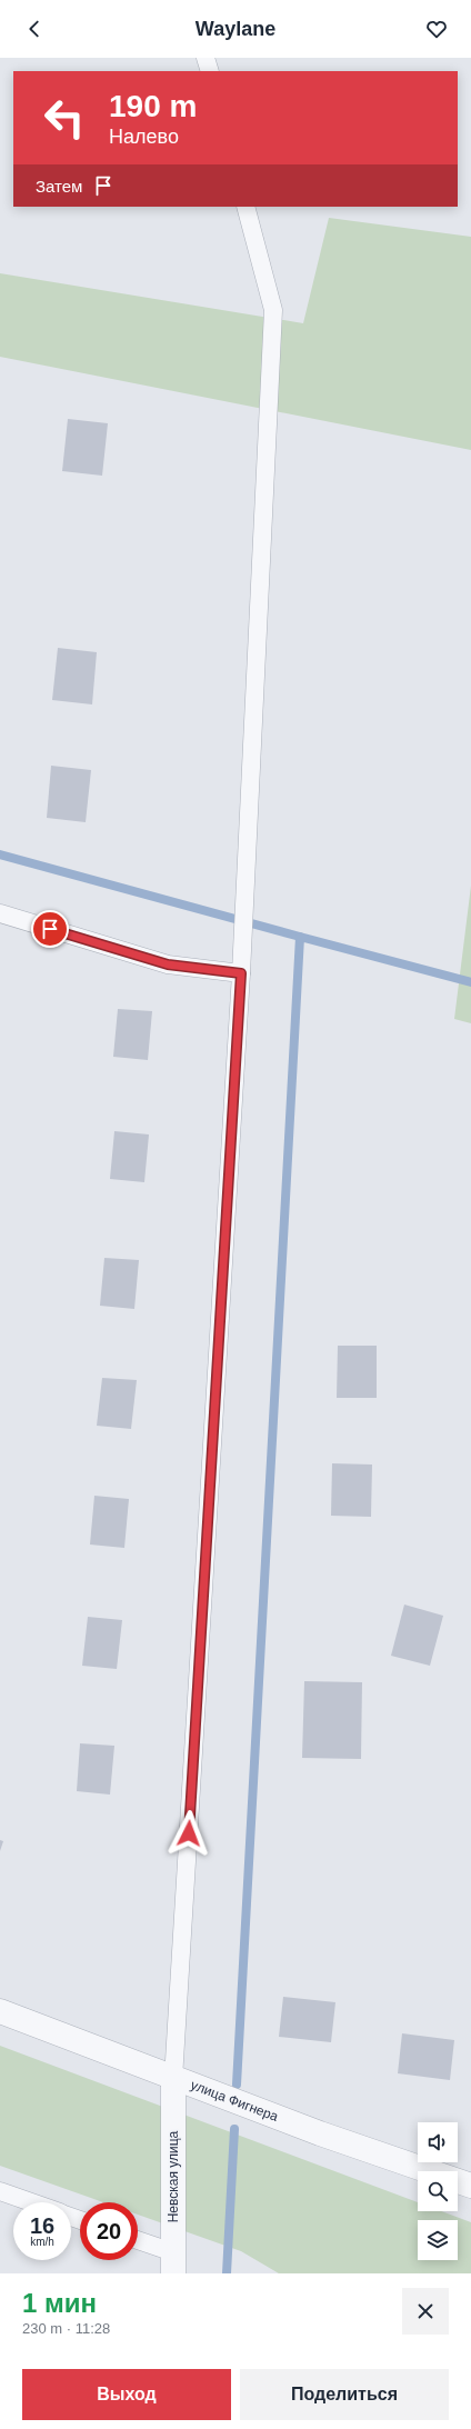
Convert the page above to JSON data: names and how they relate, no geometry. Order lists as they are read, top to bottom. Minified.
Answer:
{"streets":{"street":["улица Фигнера","Невская улица"]},"crossings":[["улица Фигнера","Невская улица"]],"page":{"header":"Waylane","turn":["190 m","Налево"],"then":"Затем","speed":"16 km/h","limit":"20","heading":["1 мин","230 m · 11:28"],"buttons":["Выход","Поделиться"]}}
